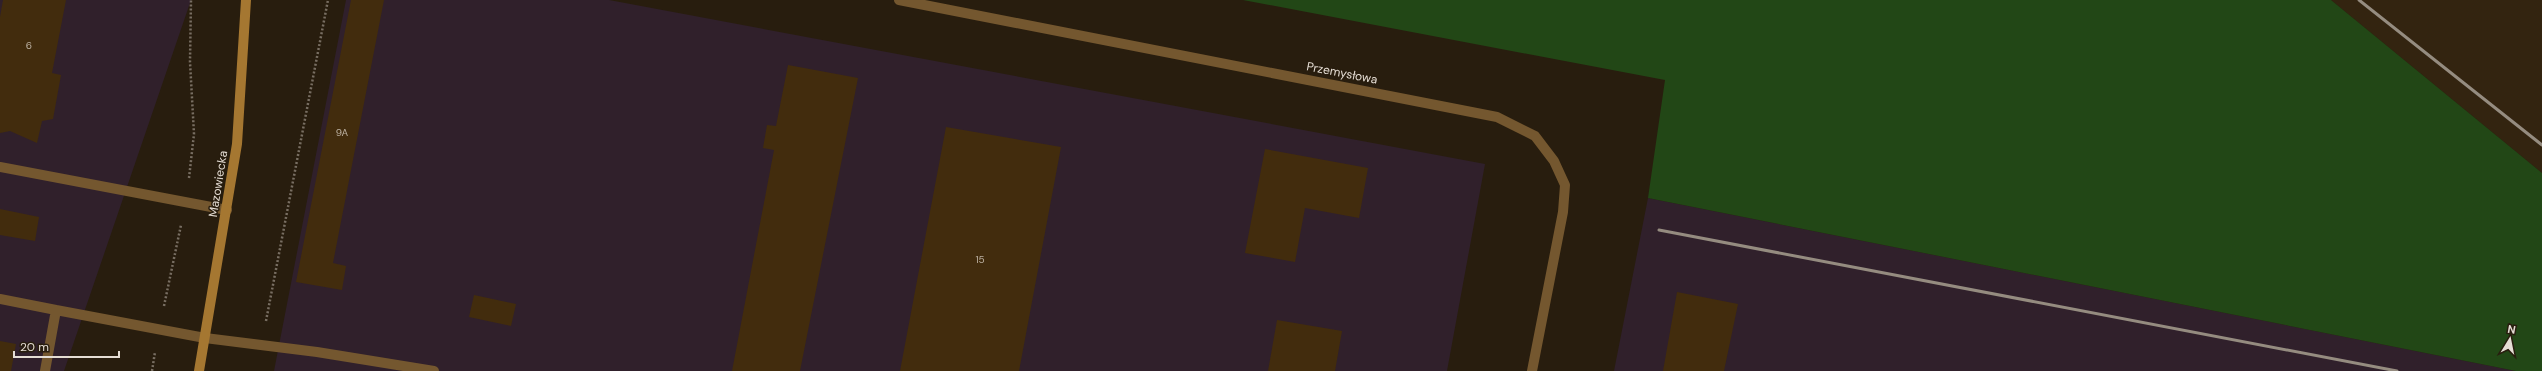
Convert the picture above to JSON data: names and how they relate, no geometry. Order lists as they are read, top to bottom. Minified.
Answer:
{"streets":{"street":["Przemysłowa","Mazowiecka"]},"house_numbers":["6","9A","15"],"scale_bar":"20 m","north":"top"}
